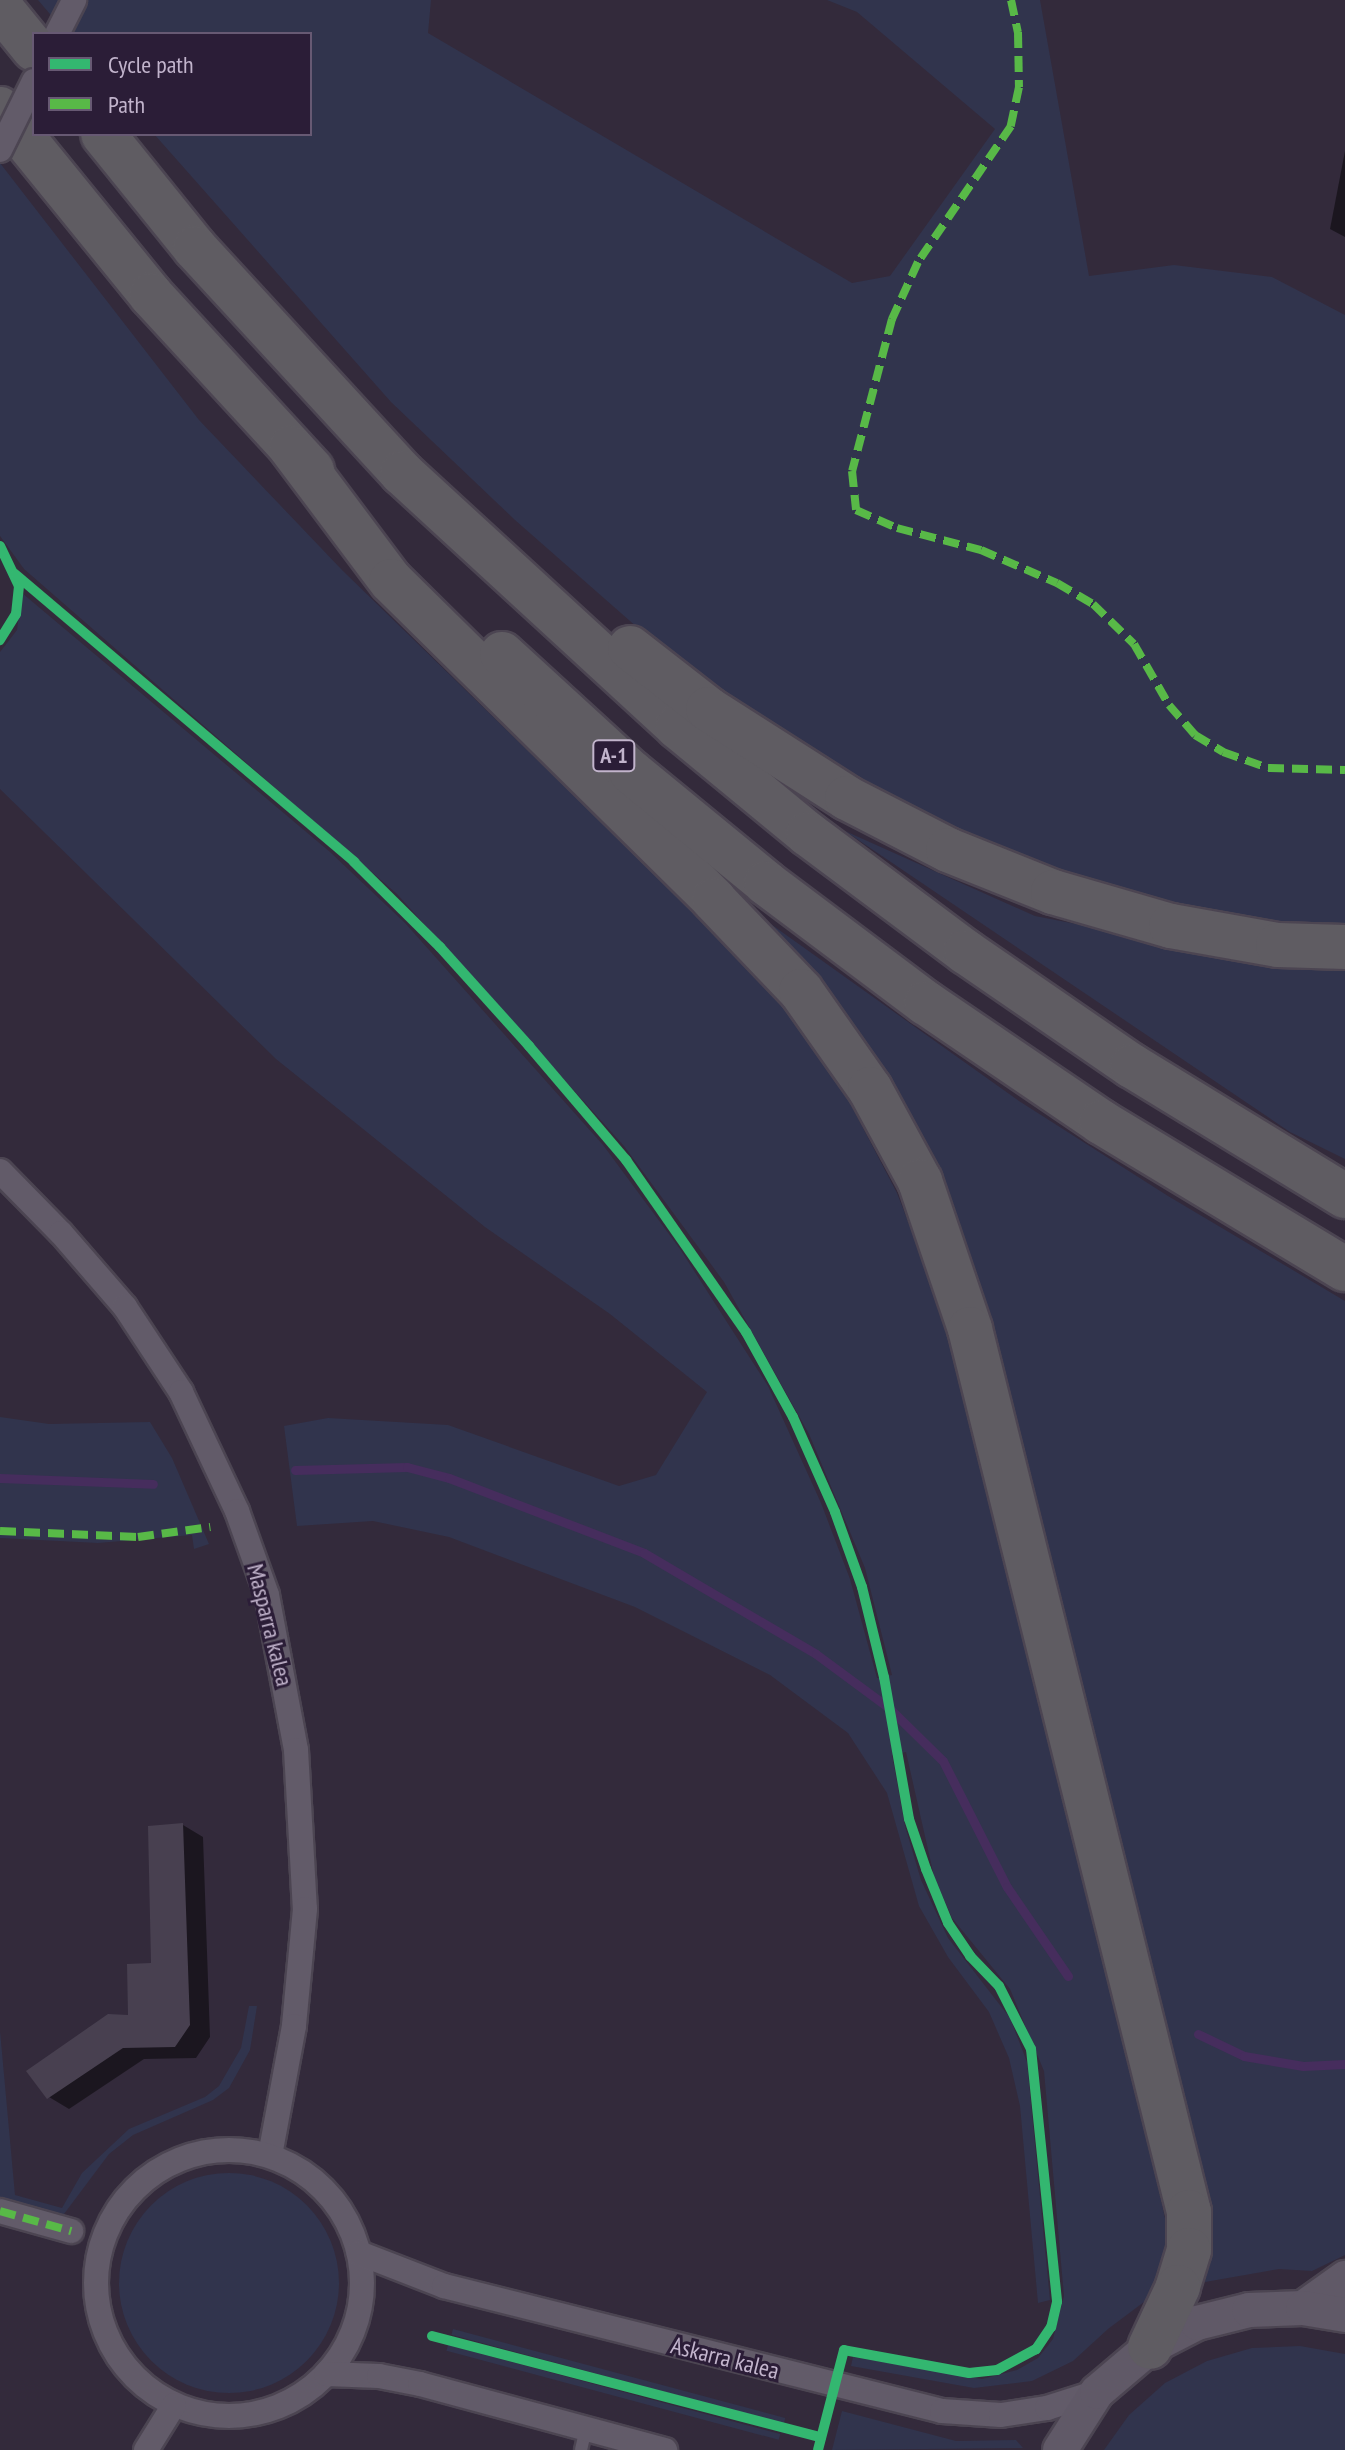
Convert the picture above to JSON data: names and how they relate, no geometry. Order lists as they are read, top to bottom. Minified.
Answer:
{"streets":{"highway":["A-1"],"street":["Masparra kalea","Askarra kalea"]},"crossings":[["Masparra kalea","Askarra kalea"]],"legend":["Cycle path","Path"]}
